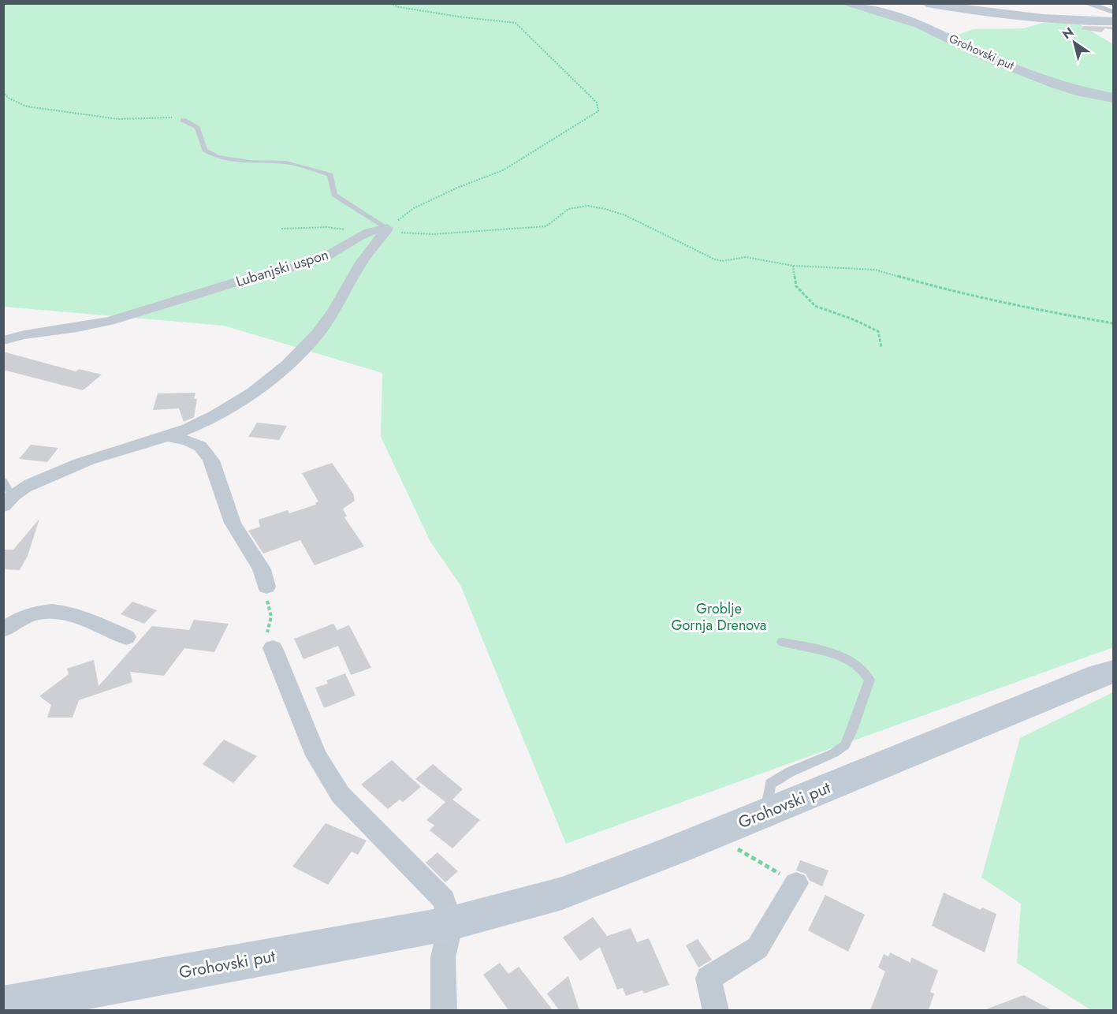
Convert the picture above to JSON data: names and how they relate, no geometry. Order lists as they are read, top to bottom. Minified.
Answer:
{"streets":{"main road":["Grohovski put"],"street":["Lubanjski uspon"]},"parks":["Groblje Gornja Drenova"],"north":"top left"}
